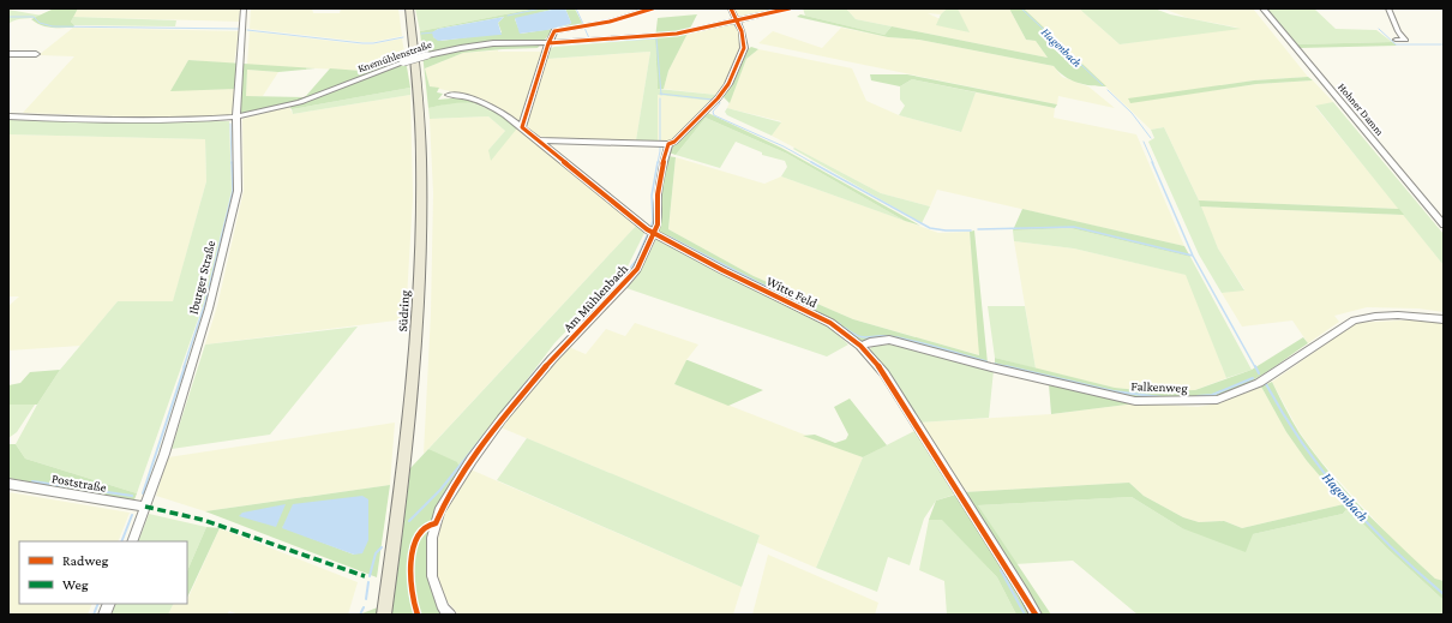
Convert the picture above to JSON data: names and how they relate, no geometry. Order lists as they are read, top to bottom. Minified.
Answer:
{"streets":{"main road":["Südring"],"street":["Knemühlenstraße","Hohner Damm","Iburger Straße","Witte Feld","Am Mühlenbach","Falkenweg","Poststraße"]},"crossings":[["Knemühlenstraße","Iburger Straße"],["Iburger Straße","Poststraße"],["Witte Feld","Am Mühlenbach"],["Witte Feld","Falkenweg"]],"water":["Hagenbach"],"legend":["Radweg","Weg"]}
